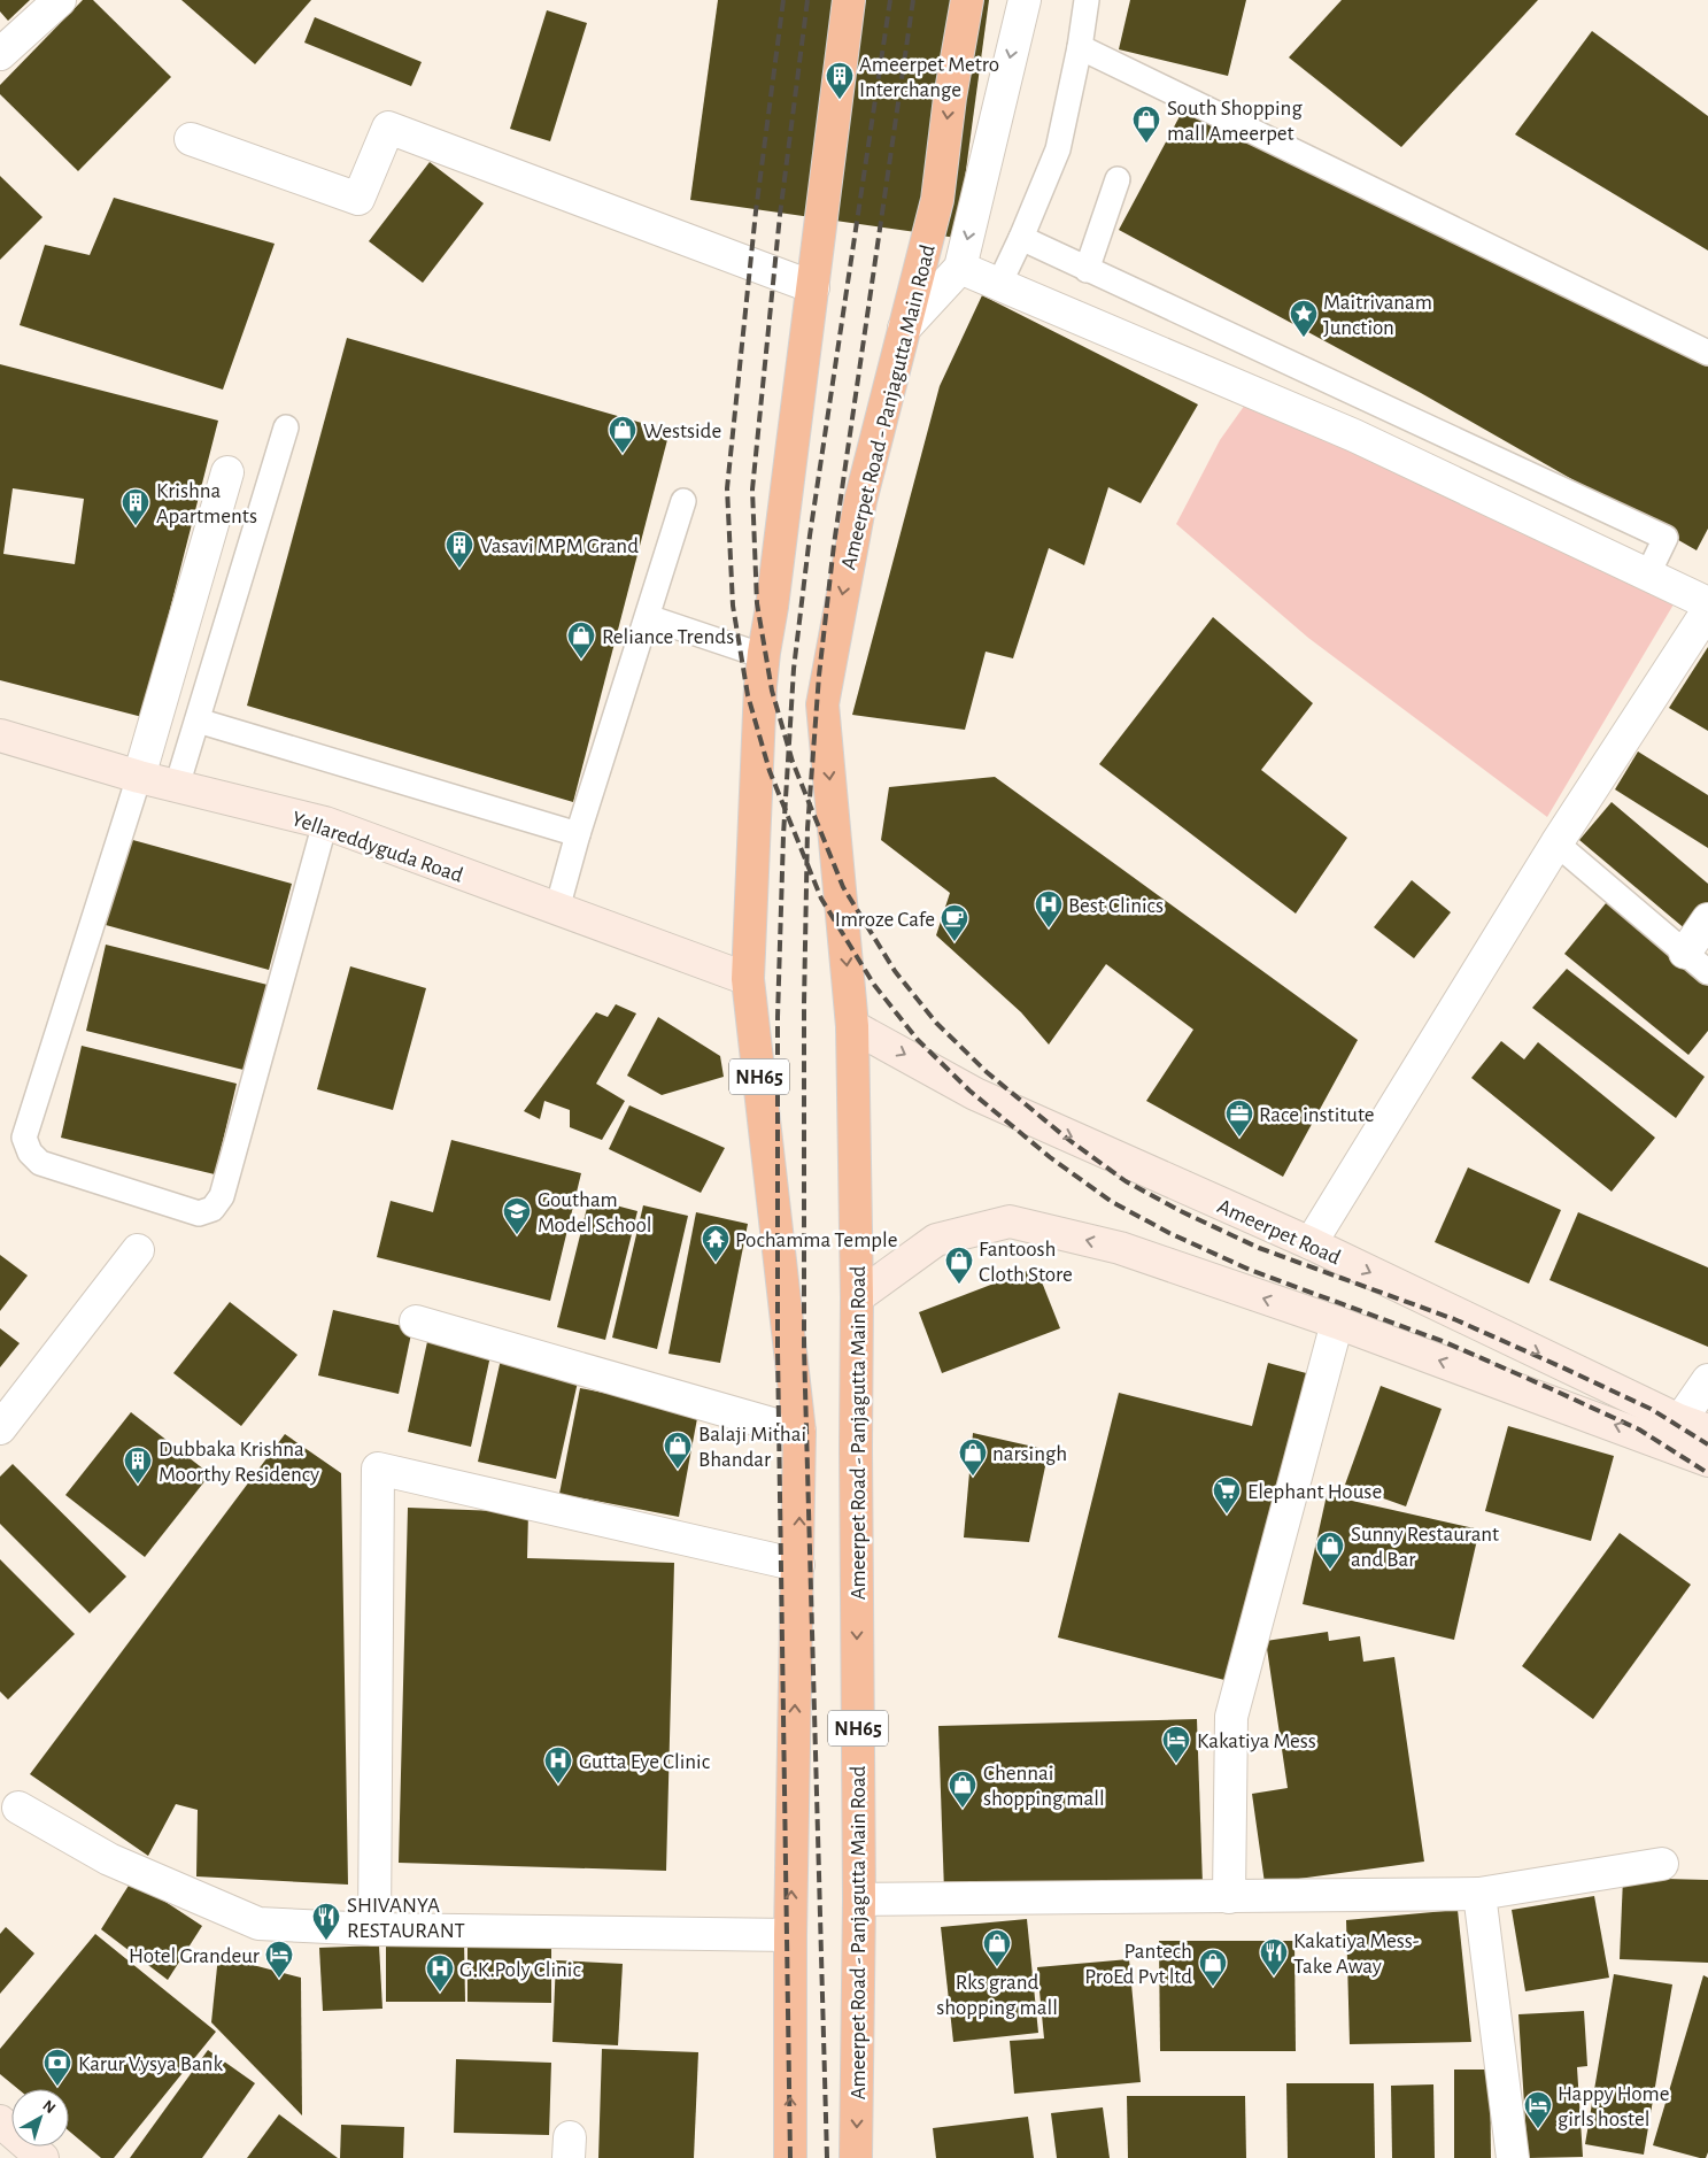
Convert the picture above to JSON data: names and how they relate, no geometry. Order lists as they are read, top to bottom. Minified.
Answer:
{"streets":{"highway":["Ameerpet Road - Panjagutta Main Road","NH65"],"main road":["Yellareddyguda Road","Ameerpet Road"]},"crossings":[["Ameerpet Road - Panjagutta Main Road","Ameerpet Road"],["Yellareddyguda Road","NH65"]],"places":{"building":["Ameerpet Metro Interchange","Krishna Apartments","Vasavi MPM Grand","Dubbaka Krishna Moorthy Residency"],"shop":["South Shopping mall Ameerpet","Westside","Reliance Trends","Fantoosh Cloth Store","Balaji Mithai Bhandar","narsingh","Sunny Restaurant and Bar","Chennai shopping mall","Rks grand shopping mall","Pantech ProEd Pvt ltd"],"place":["Maitrivanam Junction"],"hospital":["Best Clinics","Gutta Eye Clinic","G.K.Poly Clinic"],"cafe":["Imroze Cafe"],"office":["Race institute"],"school or university":["Goutham Model School"],"temple":["Pochamma Temple"],"supermarket":["Elephant House"],"hotel":["Kakatiya Mess","Hotel Grandeur","Happy Home girls hostel"],"restaurant":["SHIVANYA RESTAURANT","Kakatiya Mess- Take Away"],"bank":["Karur Vysya Bank"]},"north":"top right"}
